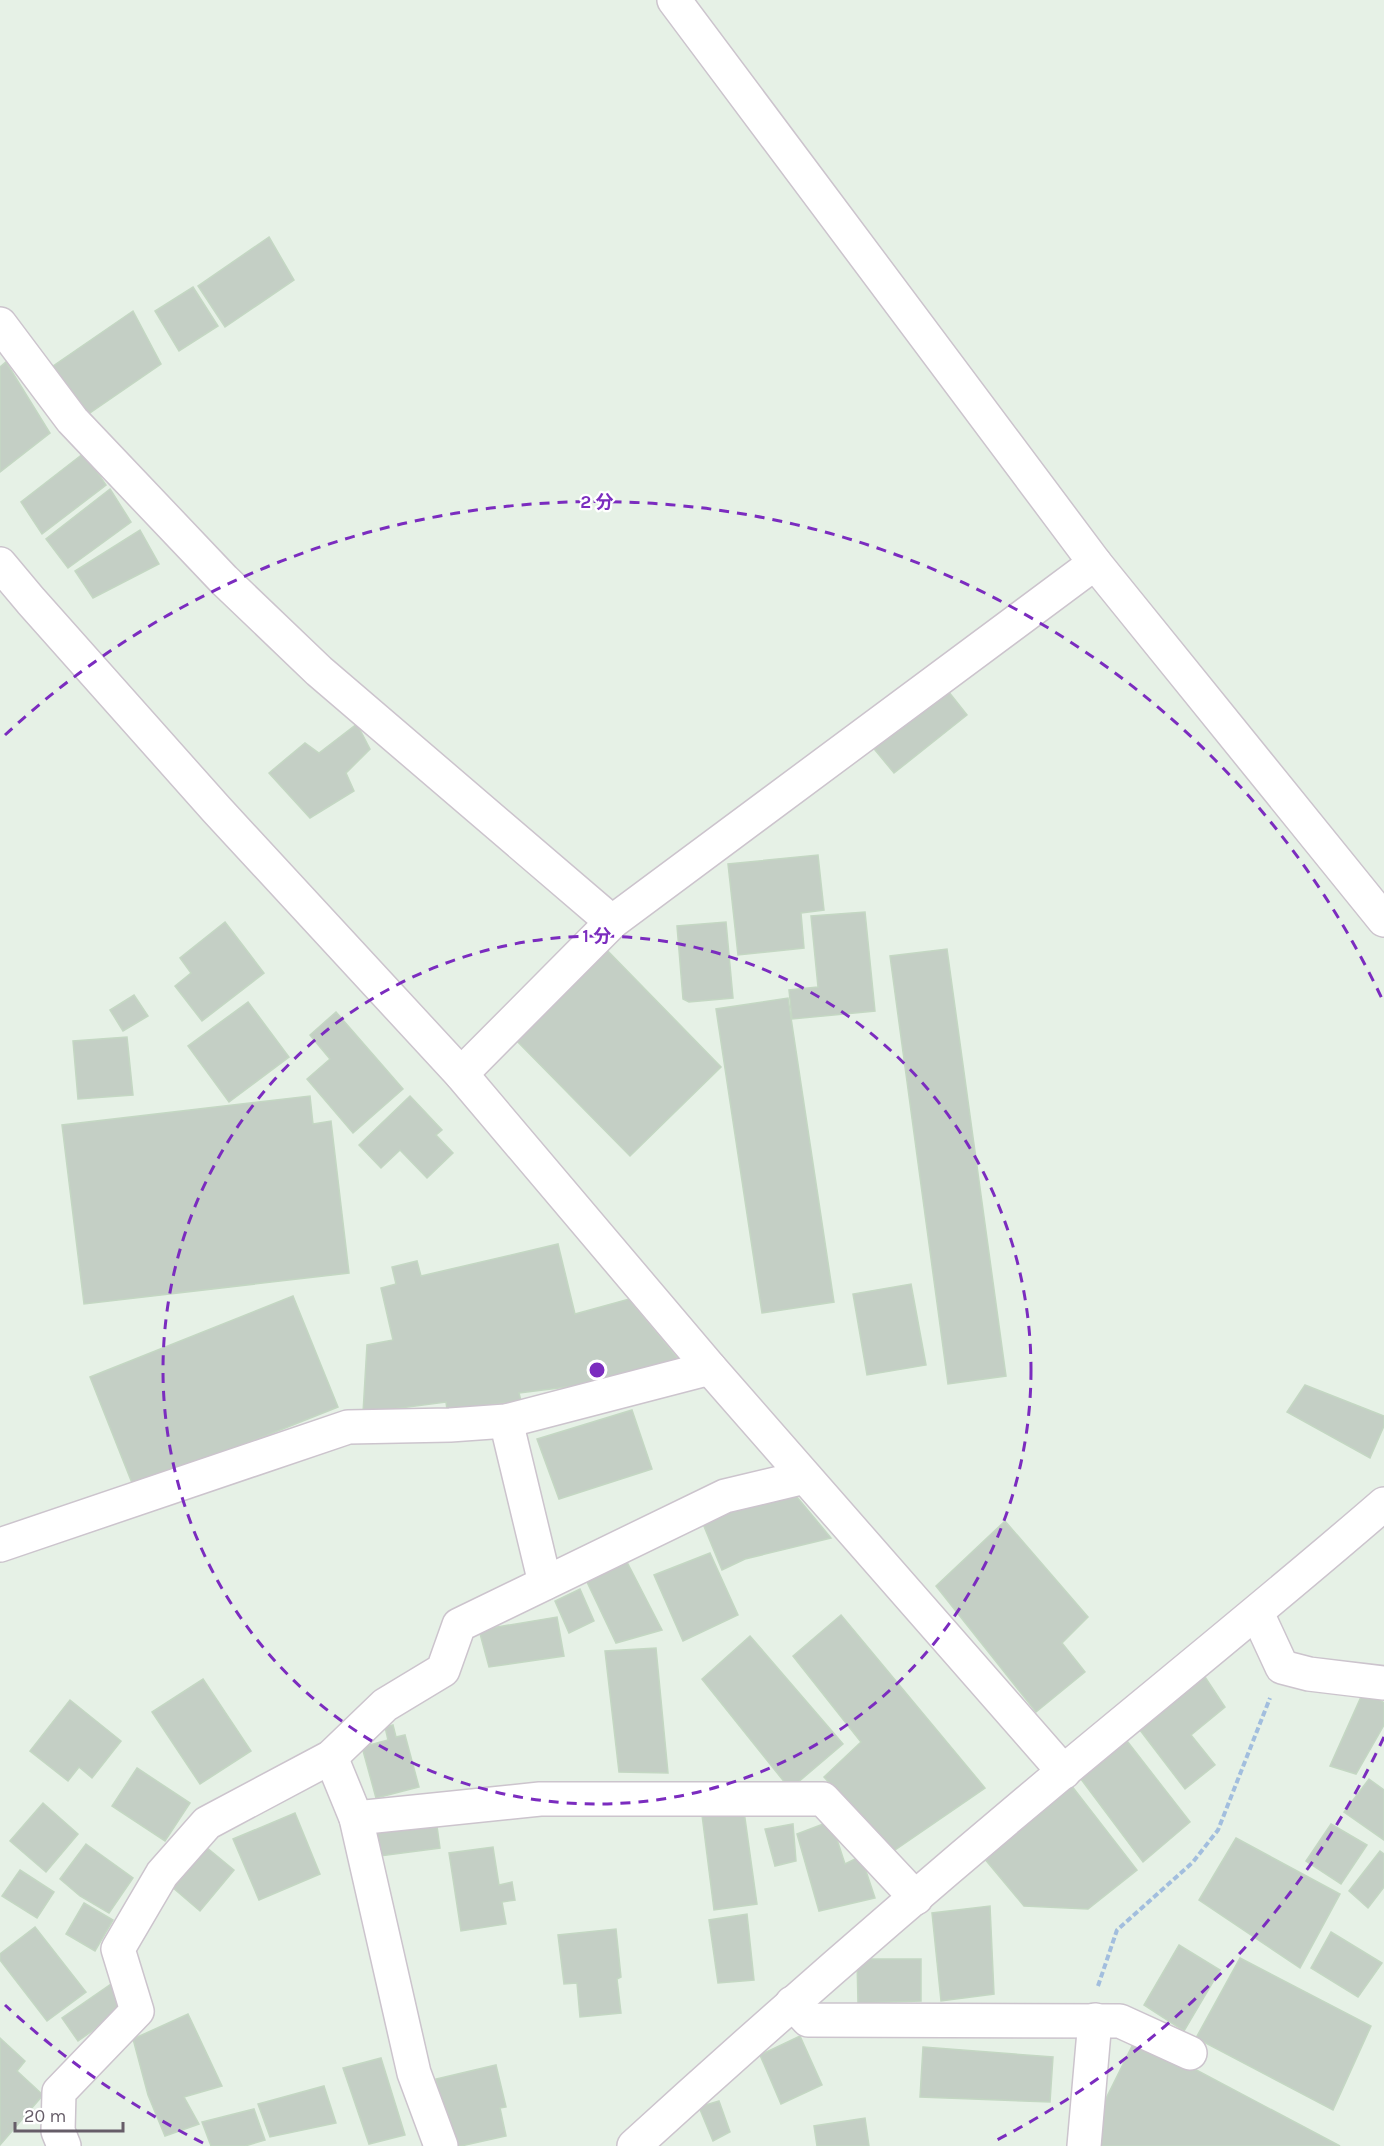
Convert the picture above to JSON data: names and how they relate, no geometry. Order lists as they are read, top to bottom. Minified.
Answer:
{"scale_bar":"20 m","rings":["2 分","1 分"]}
